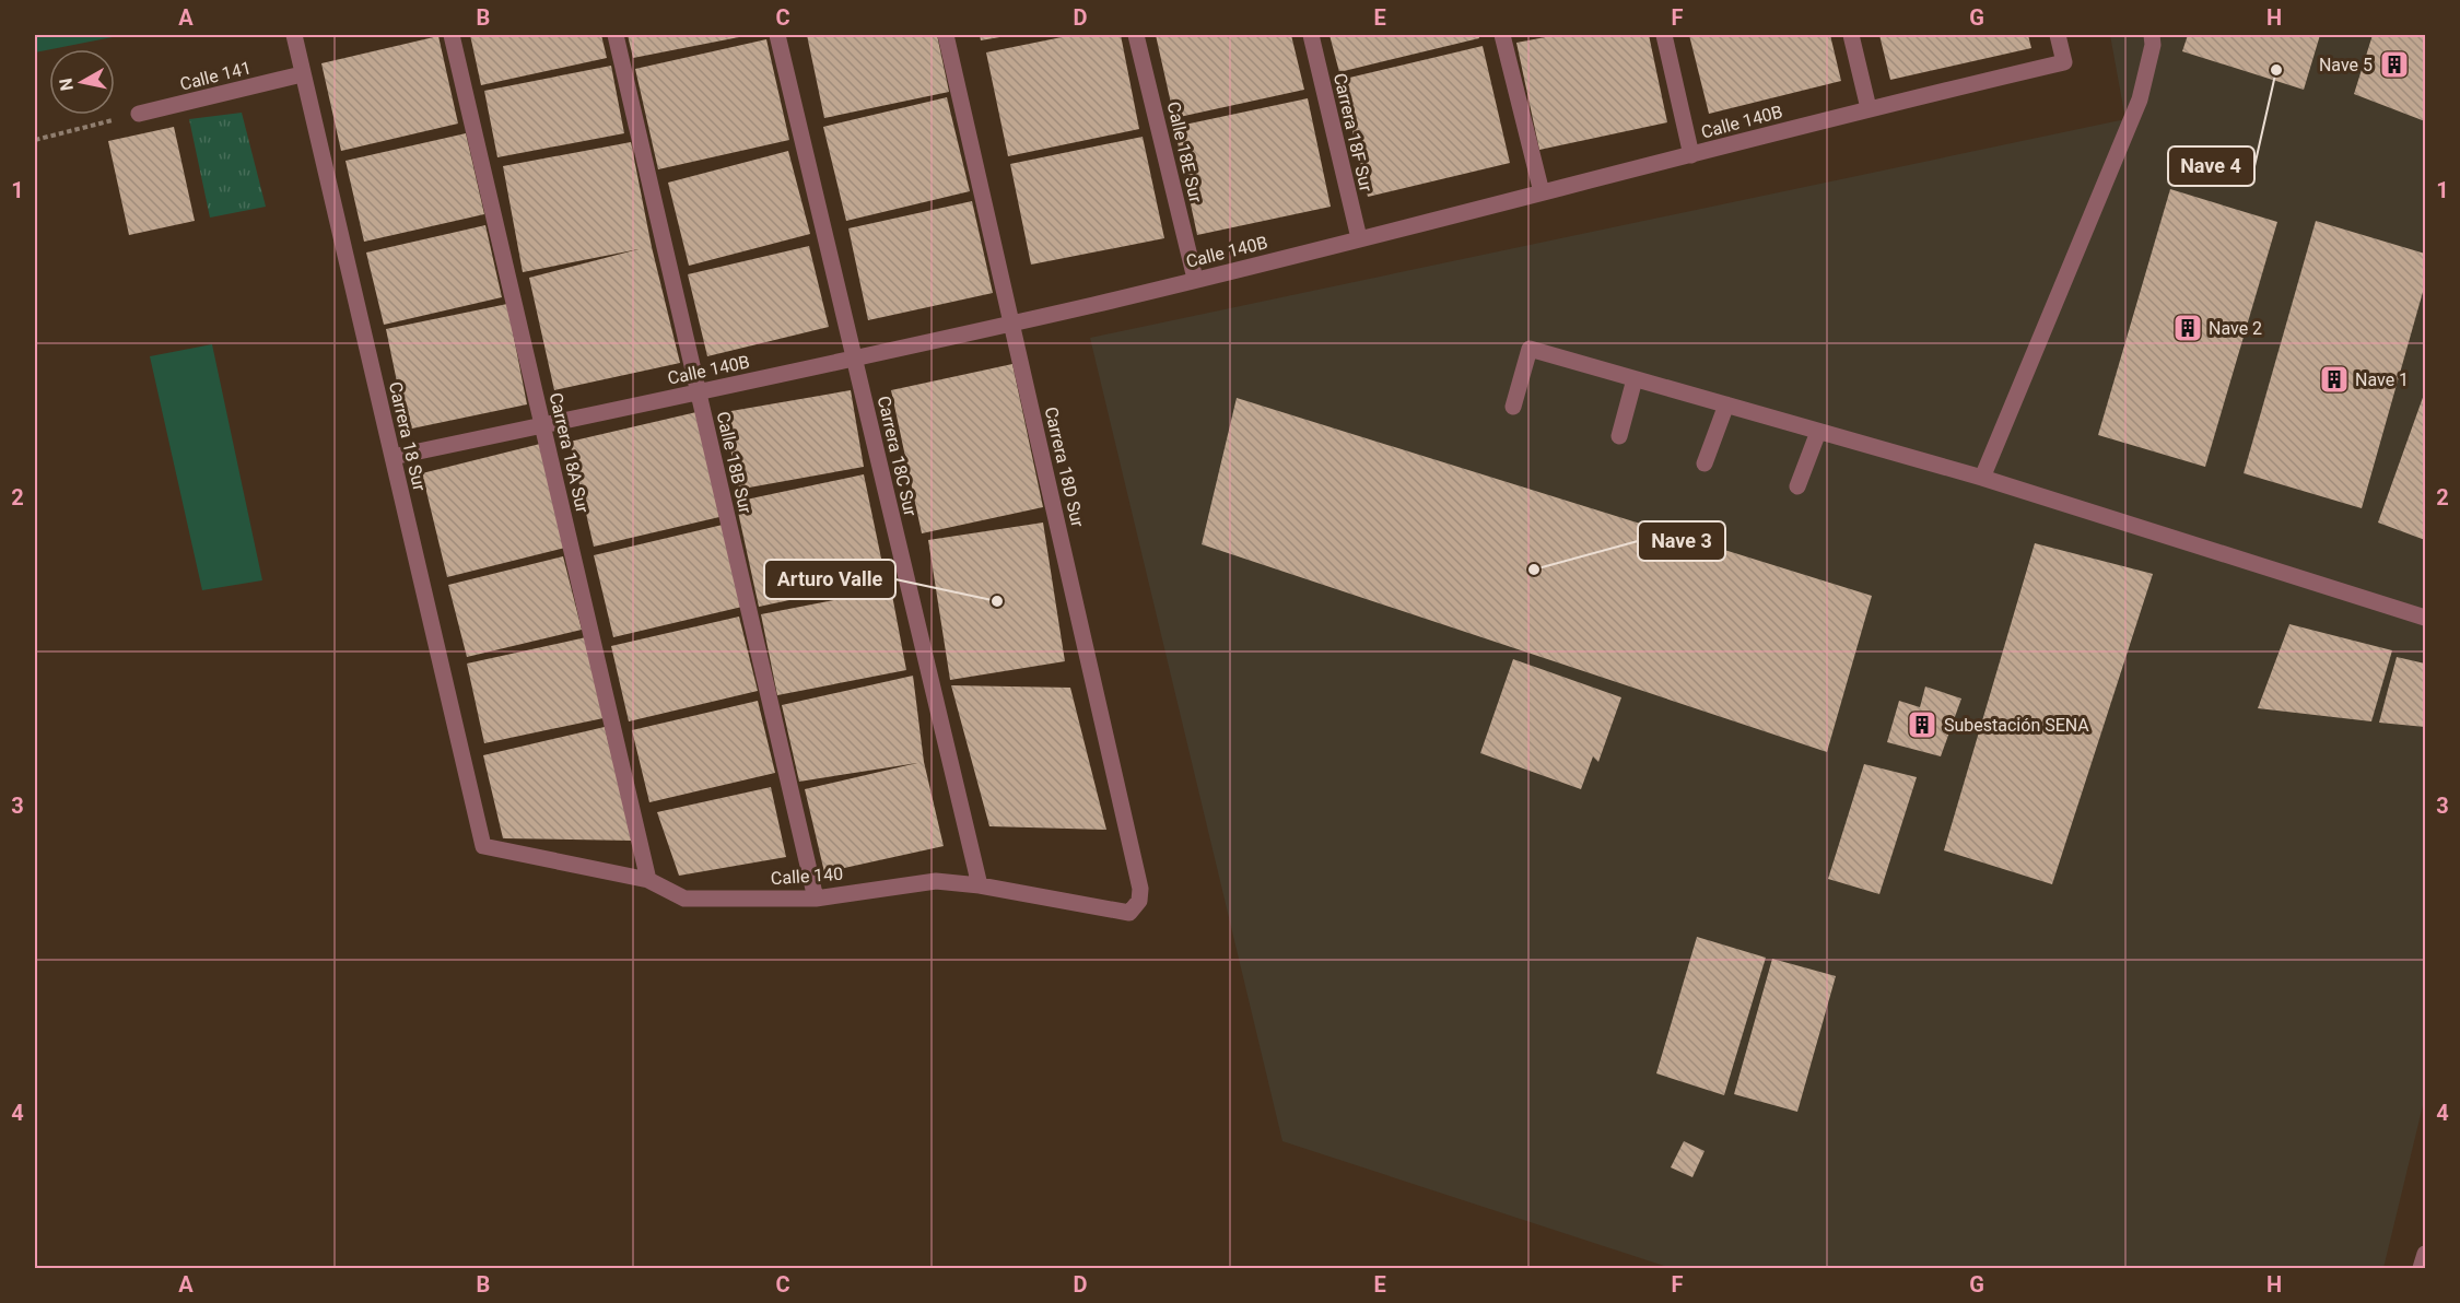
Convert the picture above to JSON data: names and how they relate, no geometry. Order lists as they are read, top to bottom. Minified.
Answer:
{"streets":{"street":["Calle 141","Calle 140B","Carrera 18F Sur","Calle 18E Sur","Carrera 18 Sur","Carrera 18A Sur","Carrera 18C Sur","Calle 18B Sur","Carrera 18D Sur","Calle 140"]},"crossings":[["Calle 141","Carrera 18 Sur"],["Calle 140B","Carrera 18F Sur"],["Calle 140B","Calle 18E Sur"],["Calle 140B","Carrera 18 Sur"],["Calle 140B","Carrera 18A Sur"],["Calle 140B","Carrera 18C Sur"],["Calle 140B","Calle 18B Sur"],["Calle 140B","Carrera 18D Sur"],["Carrera 18 Sur","Calle 140"],["Carrera 18A Sur","Calle 140"],["Carrera 18C Sur","Calle 140"],["Calle 18B Sur","Calle 140"],["Carrera 18D Sur","Calle 140"]],"places":{"building":["Nave 5","Nave 2","Nave 1","Subestación SENA"],"other":["Nave 4","Nave 3","Arturo Valle"]},"north":"left","grid":{"columns":["A","B","C","D","E","F","G","H"],"rows":["1","2","3","4"]}}
